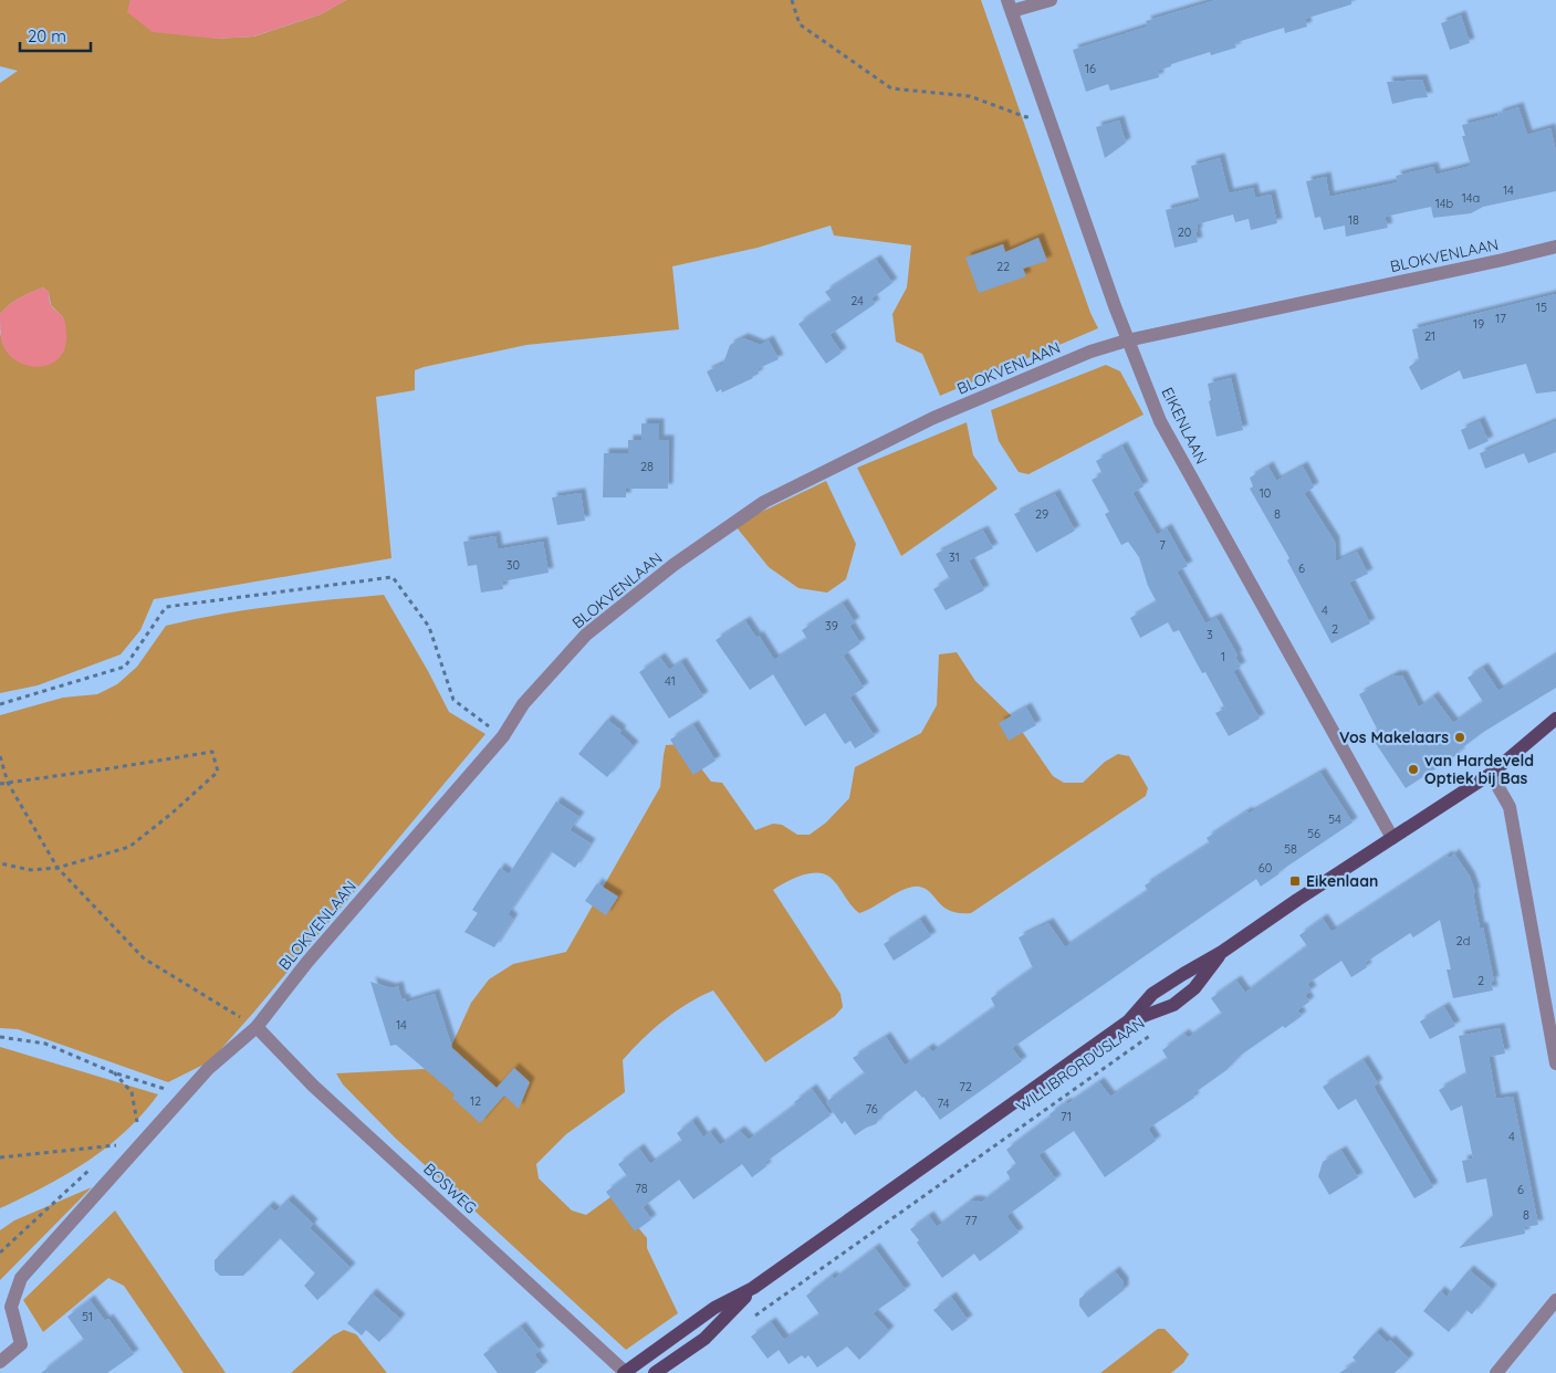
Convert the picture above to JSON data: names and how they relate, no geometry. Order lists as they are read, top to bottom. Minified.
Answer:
{"streets":{"main road":["WILLIBRORDUSLAAN"],"street":["BLOKVENLAAN","EIKENLAAN","BOSWEG"]},"crossings":[["BLOKVENLAAN","EIKENLAAN"],["BLOKVENLAAN","BOSWEG"],["EIKENLAAN","WILLIBRORDUSLAAN"],["WILLIBRORDUSLAAN","BOSWEG"]],"places":{"other":["Vos Makelaars","van Hardeveld Optiek bij Bas"],"transit":["Eikenlaan"]},"house_numbers":["16","14","14a","14b","18","20","22","24","15","17","19","21","28","10","29","8","7","31","30","6","4","39","2","3","1","41","54","56","58","60","2d","2","14","72","12","74","76","71","4","78","6","8","77","51"],"scale_bar":"20 m"}
